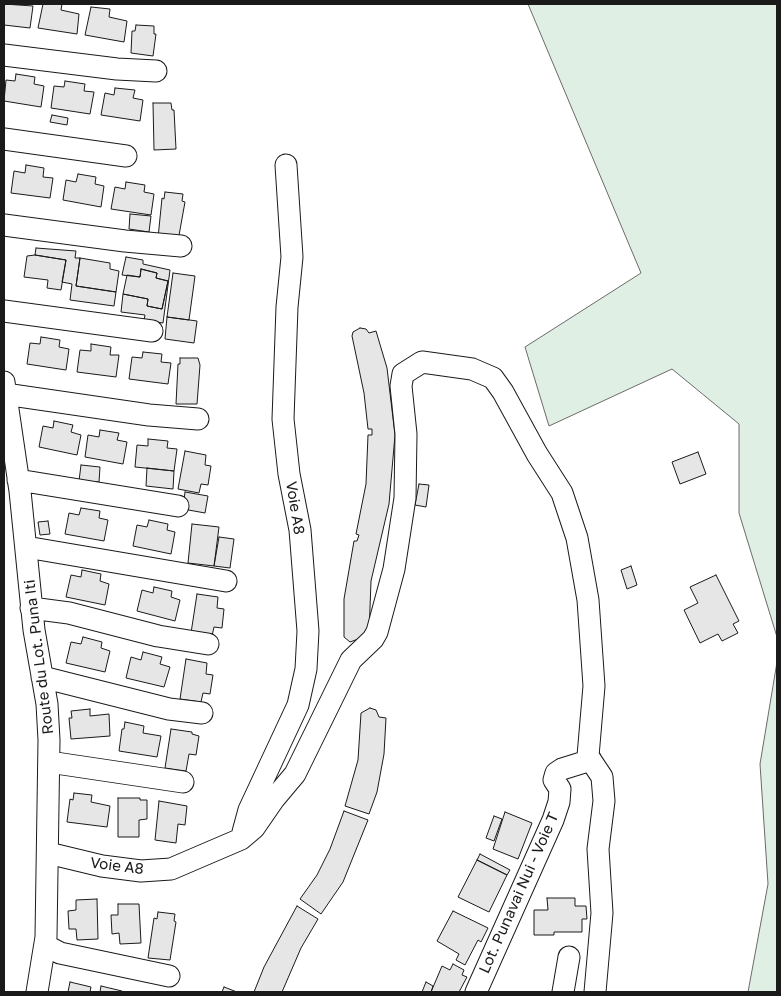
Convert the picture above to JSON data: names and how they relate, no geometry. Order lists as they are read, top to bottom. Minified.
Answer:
{"streets":{"street":["Voie A8","Route du Lot. Puna Iti","Lot. Punavai Nui - Voie T"]},"crossings":[["Voie A8","Route du Lot. Puna Iti"],["Voie A8","Lot. Punavai Nui - Voie T"]]}
